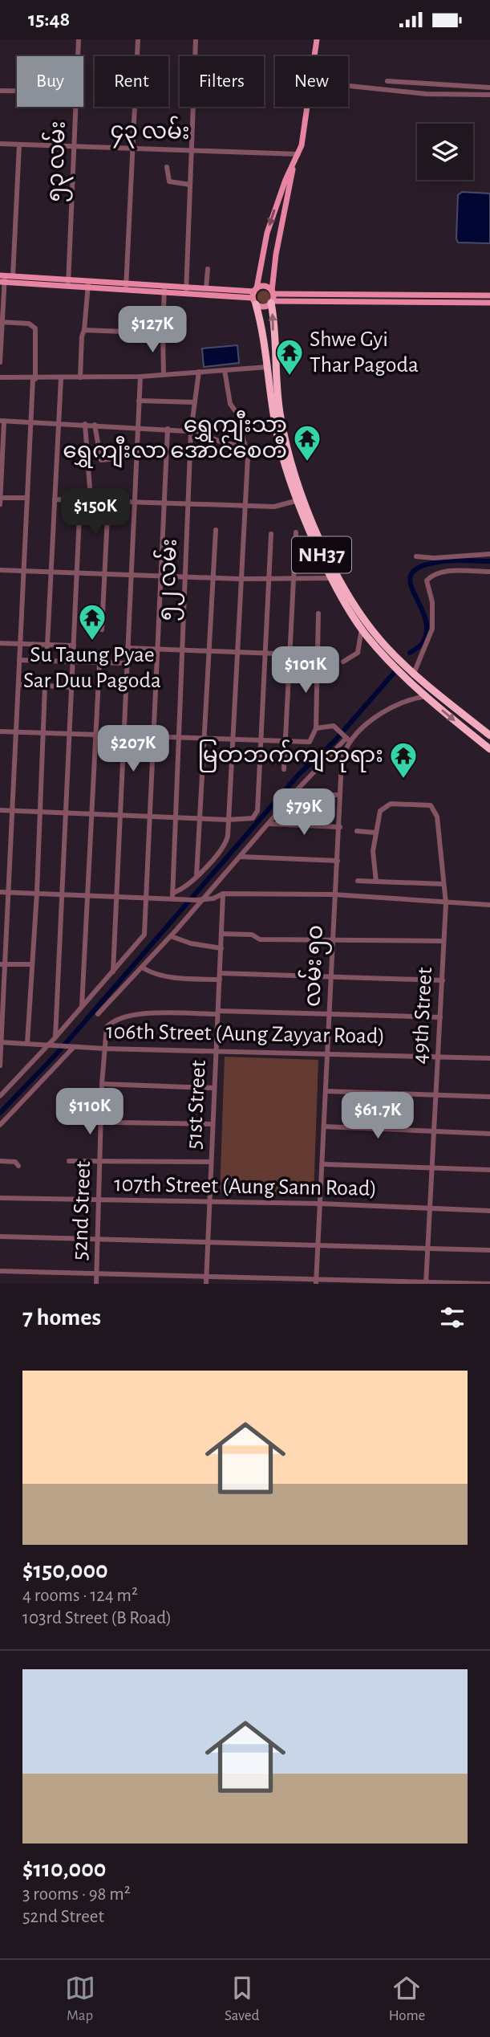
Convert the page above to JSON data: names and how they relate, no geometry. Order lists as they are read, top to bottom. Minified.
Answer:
{"streets":{"highway":["NH37"],"street":["၄၃ လမ်း","၅၃ လမ်း","၅၂ လမ်း","လမ်း ၅၀","49th Street","106th Street (Aung Zayyar Road)","51st Street","107th Street (Aung Sann Road)","52nd Street"]},"crossings":[["၄၃ လမ်း","၅၃ လမ်း"],["NH37","လမ်း ၅၀"],["လမ်း ၅၀","106th Street (Aung Zayyar Road)"],["လမ်း ၅၀","107th Street (Aung Sann Road)"],["49th Street","106th Street (Aung Zayyar Road)"],["49th Street","107th Street (Aung Sann Road)"],["106th Street (Aung Zayyar Road)","51st Street"],["106th Street (Aung Zayyar Road)","52nd Street"],["51st Street","107th Street (Aung Sann Road)"],["51st Street","52nd Street"],["107th Street (Aung Sann Road)","52nd Street"]],"places":{"temple":["Shwe Gyi Thar Pagoda","ရွှေကျီးသာ ရွှေကျီးလာ အောင်စေတီ","Su Taung Pyae Sar Duu Pagoda","မြတဘက်ကျဘုရား"]},"page":{"status":"15:48","chip":["Buy","Rent","Filters","New"],"price":["$127K","$150K","$101K","$207K","$79K","$110K","$61.7K"],"heading":"7 homes","list":[{"name":"$150,000","note":"4 rooms · 124 m² · 103rd Street (B Road)"},{"name":"$110,000","note":"3 rooms · 98 m² · 52nd Street"}],"tabs":["Map","Saved","Home"]}}
